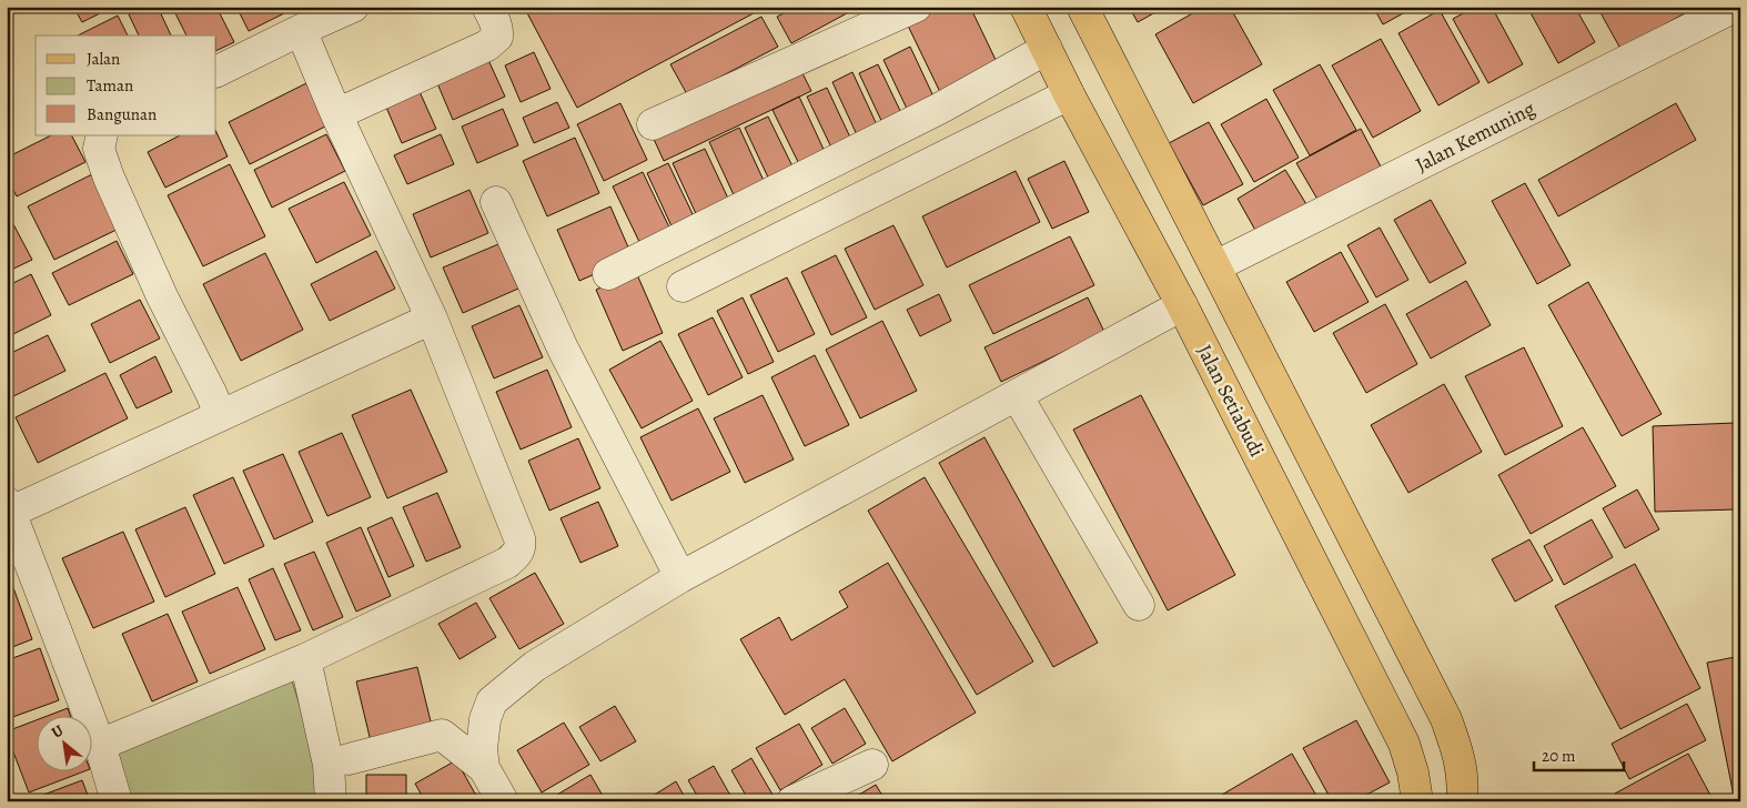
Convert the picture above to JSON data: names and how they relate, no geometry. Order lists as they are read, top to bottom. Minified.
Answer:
{"streets":{"main road":["Jalan Setiabudi"],"street":["Jalan Kemuning"]},"legend":["Jalan","Taman","Bangunan"],"scale_bar":"20 m","north":"top left"}
